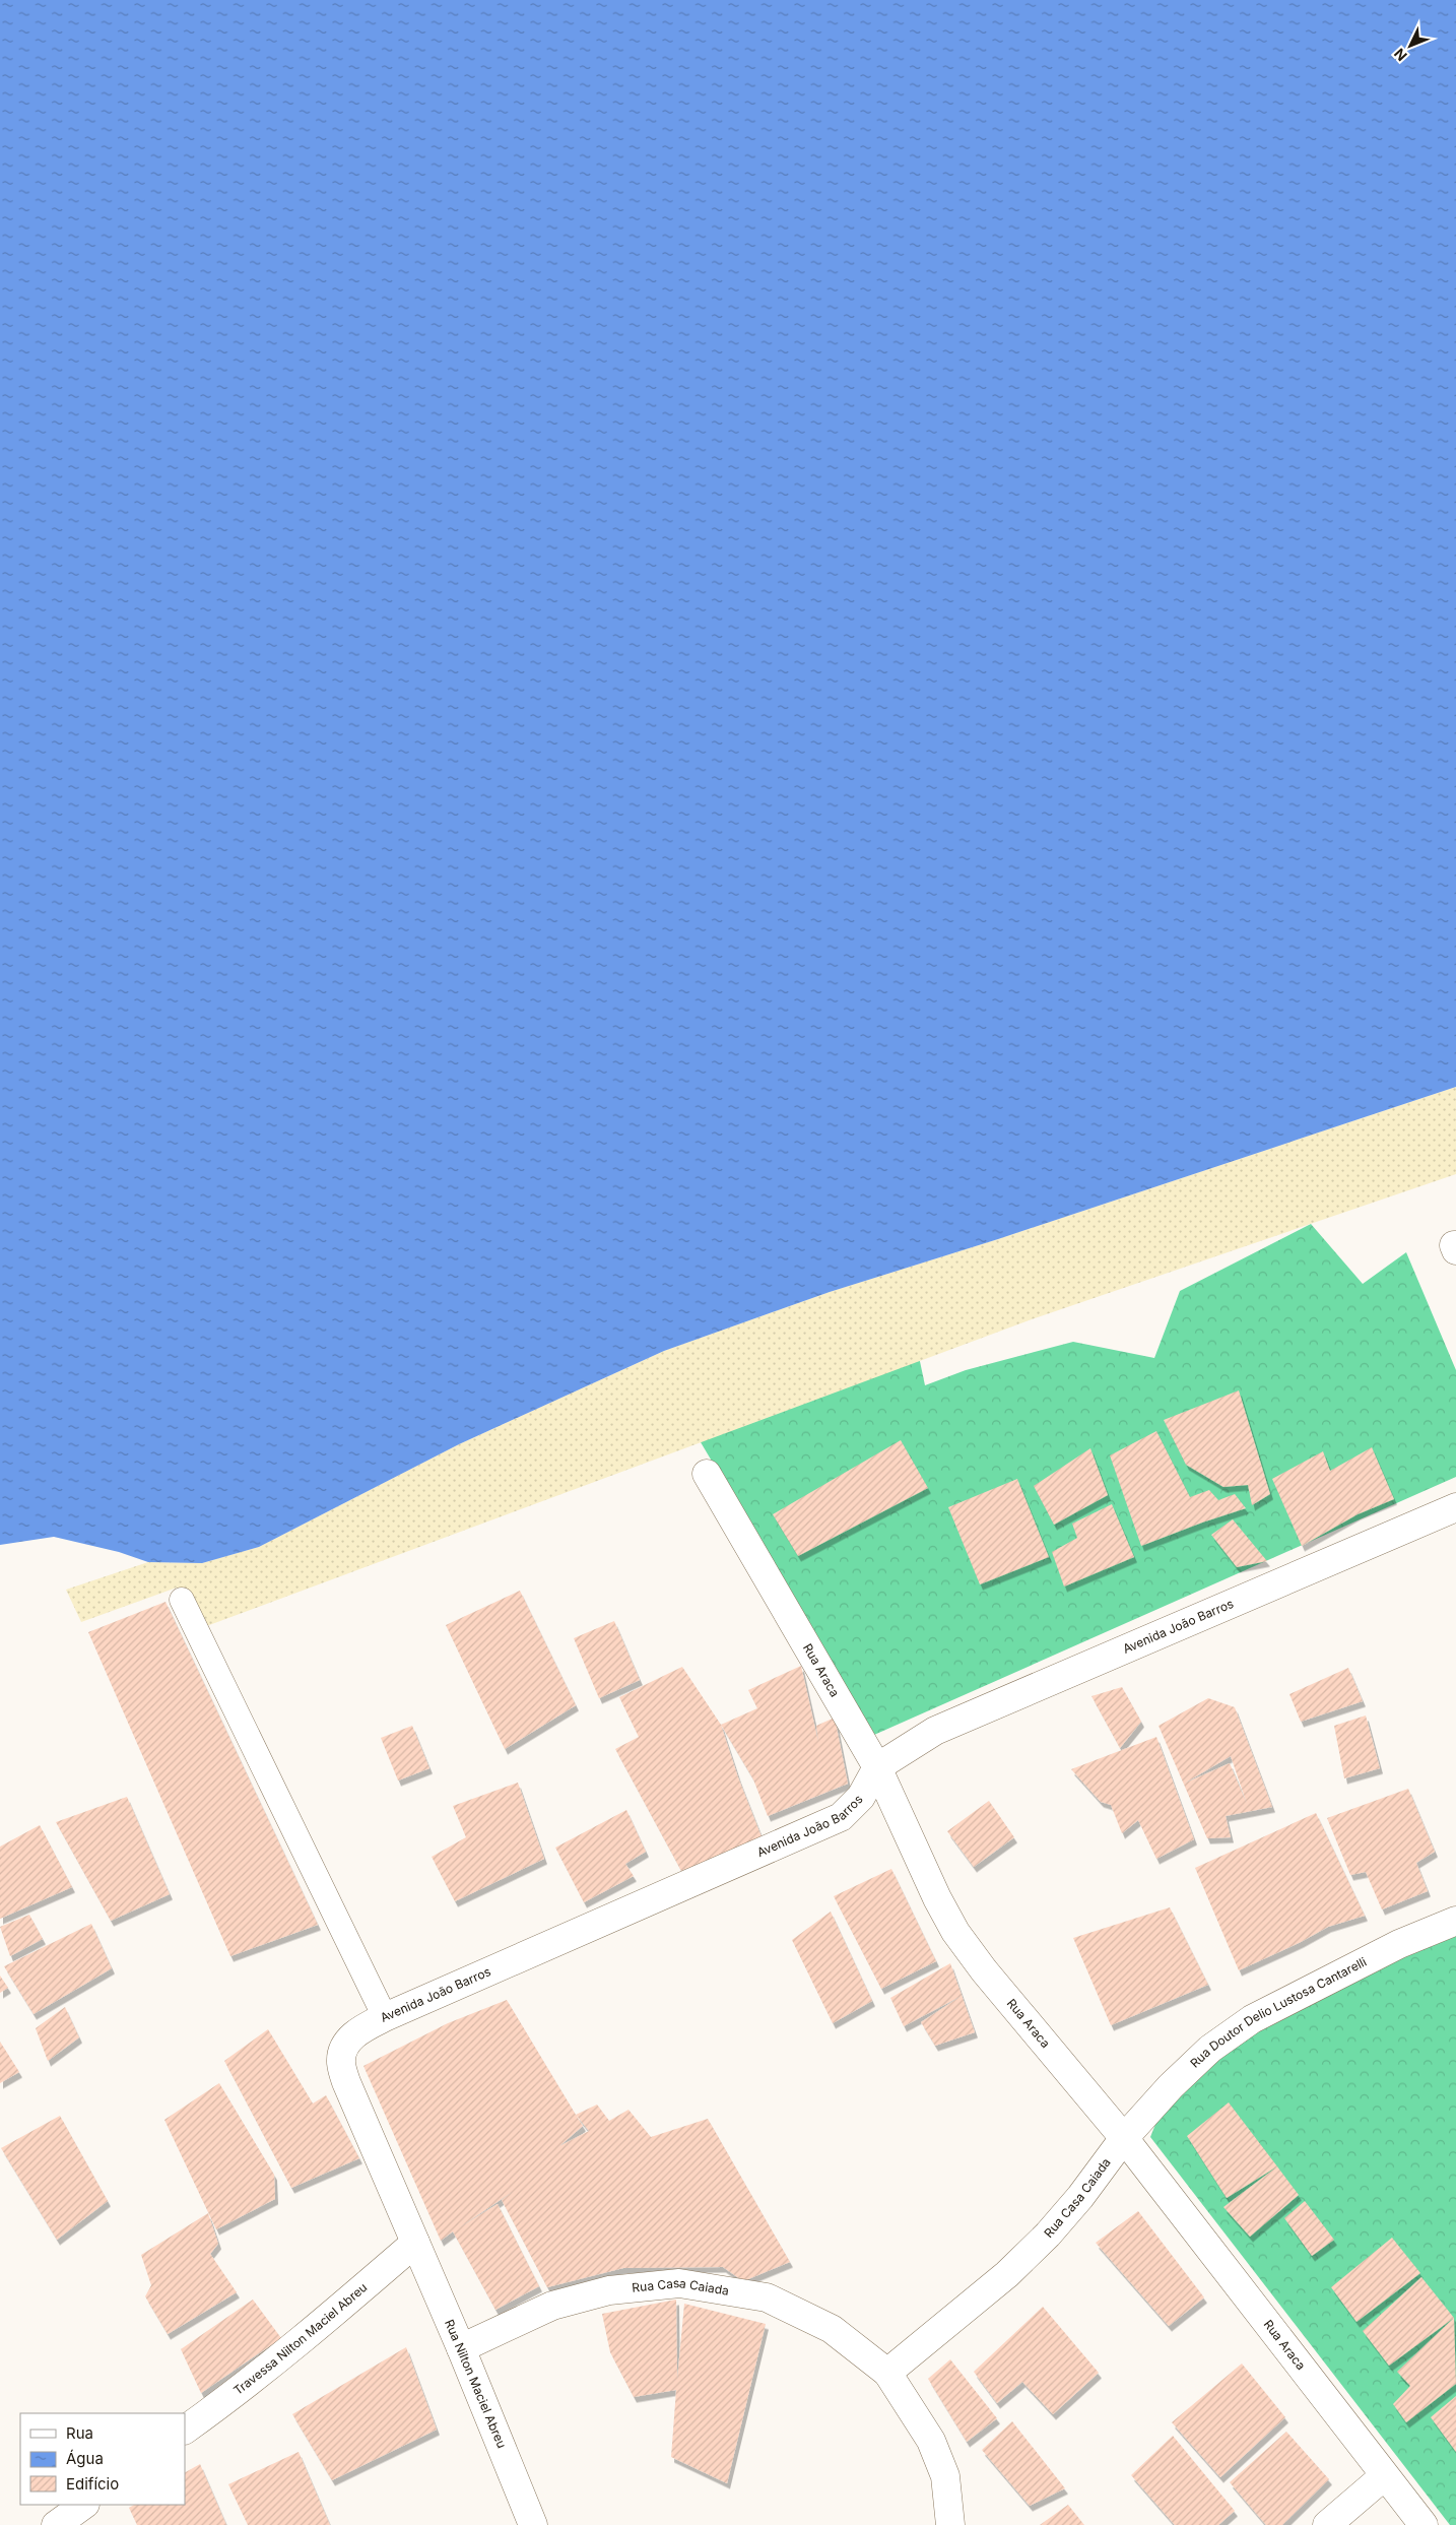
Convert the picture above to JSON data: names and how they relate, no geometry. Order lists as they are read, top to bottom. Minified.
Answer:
{"streets":{"street":["Avenida João Barros","Rua Araca","Rua Doutor Delio Lustosa Cantarelli","Rua Casa Caiada","Travessa Nilton Maciel Abreu","Rua Nilton Maciel Abreu"]},"crossings":[["Avenida João Barros","Rua Araca"],["Avenida João Barros","Travessa Nilton Maciel Abreu"],["Avenida João Barros","Rua Nilton Maciel Abreu"],["Rua Araca","Rua Doutor Delio Lustosa Cantarelli"],["Rua Araca","Rua Casa Caiada"],["Rua Doutor Delio Lustosa Cantarelli","Rua Casa Caiada"],["Rua Casa Caiada","Rua Nilton Maciel Abreu"],["Travessa Nilton Maciel Abreu","Rua Nilton Maciel Abreu"]],"legend":["Rua","Água","Edifício"],"north":"bottom left"}
